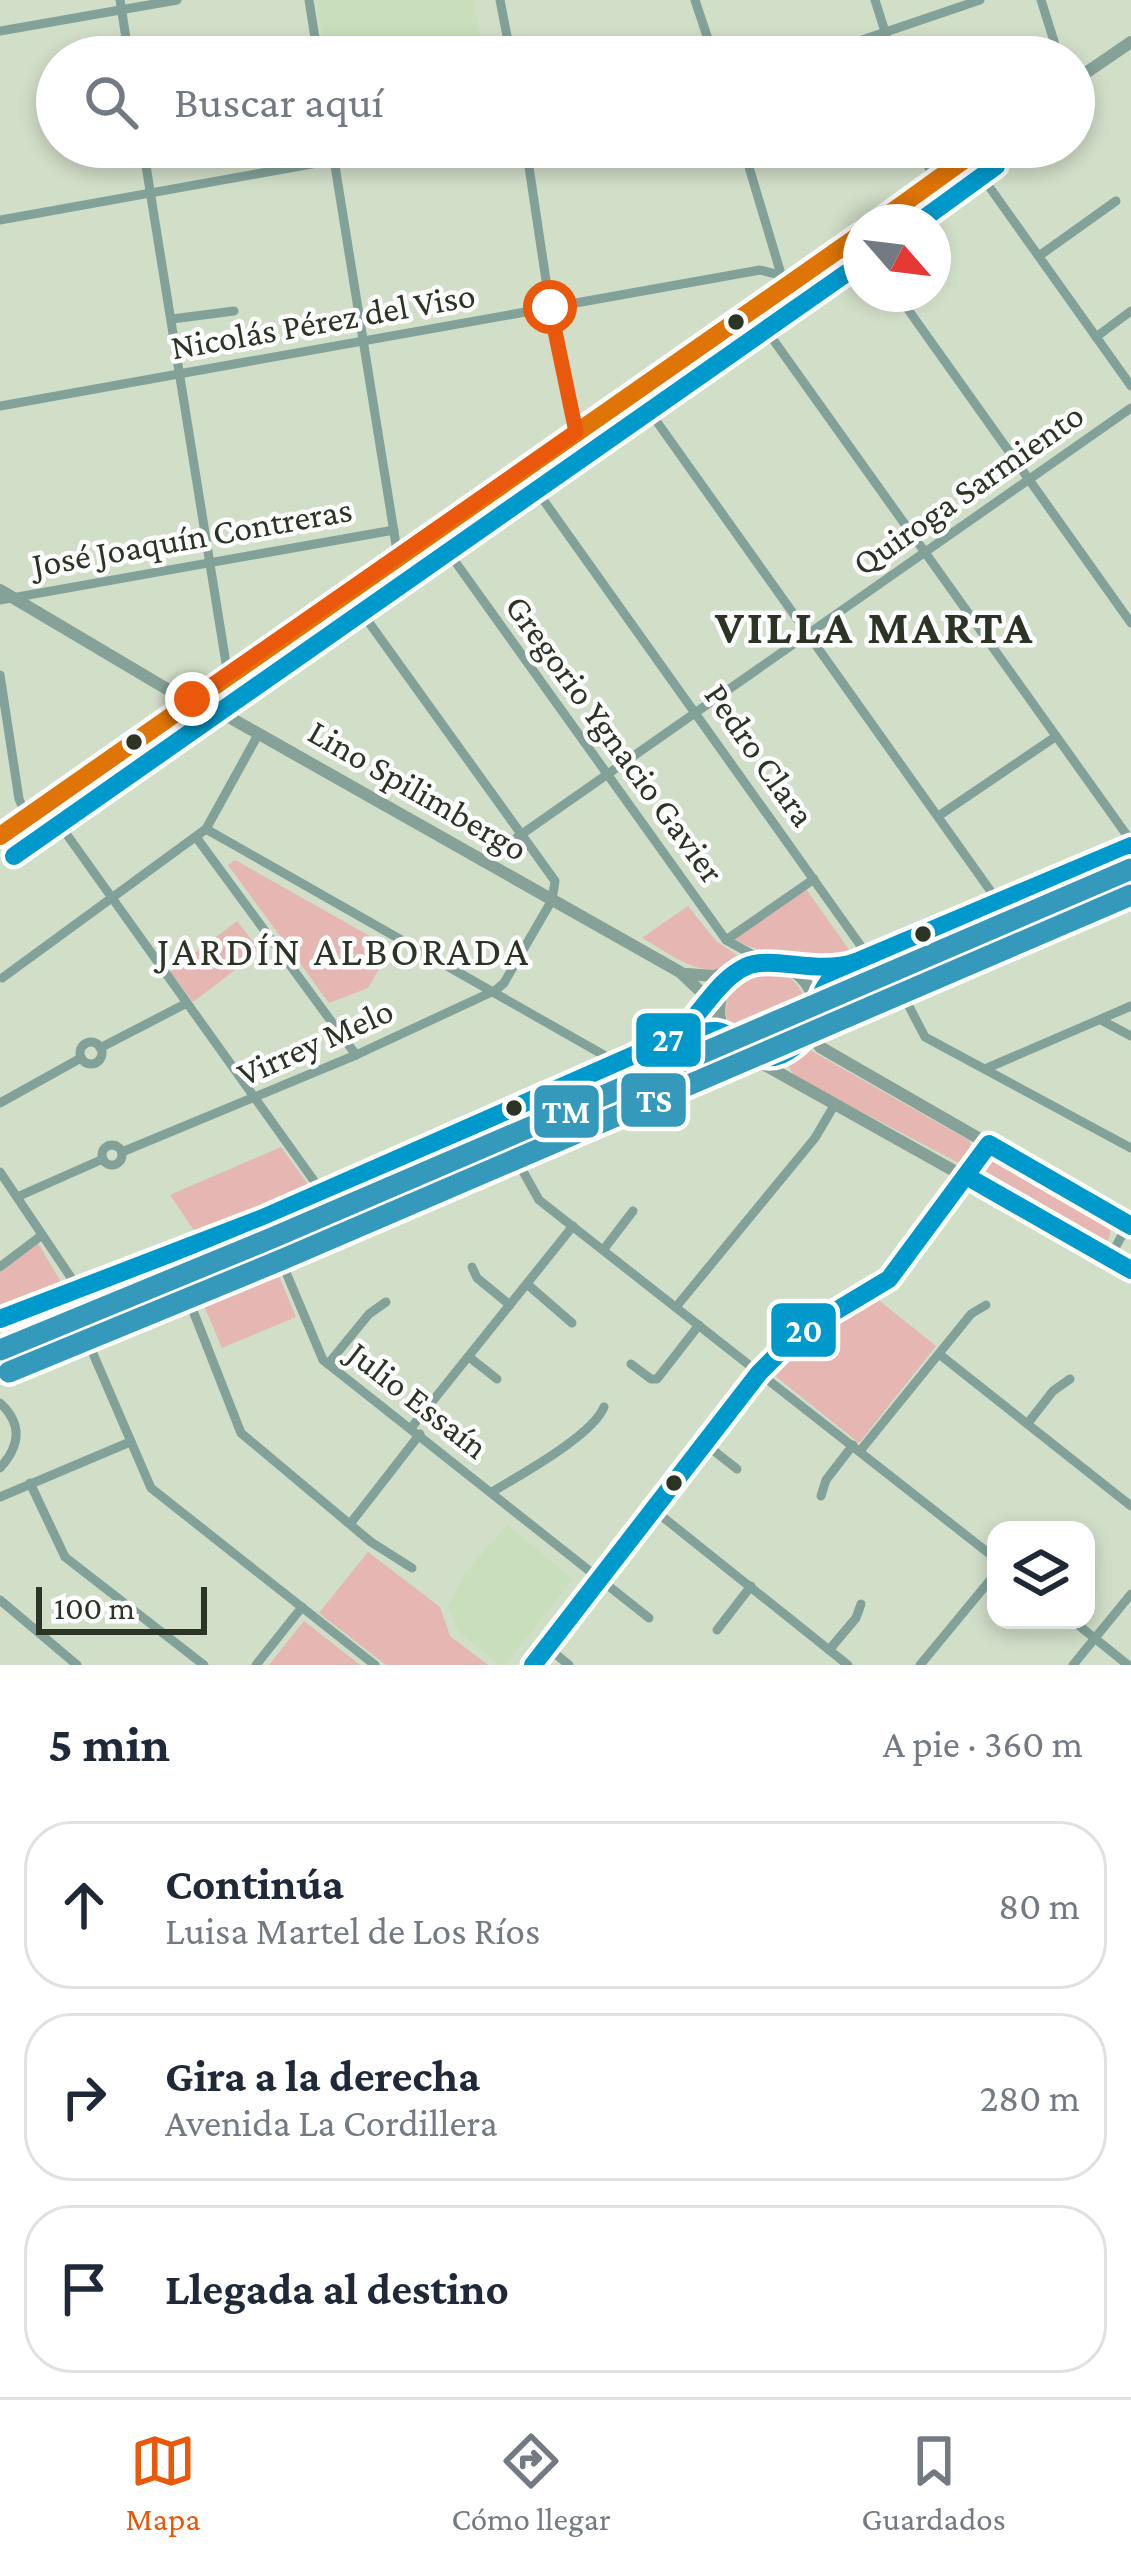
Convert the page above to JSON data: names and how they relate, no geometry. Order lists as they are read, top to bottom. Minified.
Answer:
{"streets":{"main road":["Lino Spilimbergo"],"street":["Nicolás Pérez del Viso","Quiroga Sarmiento","José Joaquín Contreras","Gregorio Ygnacio Gavier","Pedro Clara","Virrey Melo","Julio Essaín"]},"crossings":[["Quiroga Sarmiento","Gregorio Ygnacio Gavier"],["Quiroga Sarmiento","Pedro Clara"],["Quiroga Sarmiento","Lino Spilimbergo"],["José Joaquín Contreras","Lino Spilimbergo"],["Gregorio Ygnacio Gavier","Lino Spilimbergo"]],"districts":["VILLA MARTA","JARDÍN ALBORADA"],"lines":["transit line 27","transit line TM","transit line TS","transit line 20"],"scale_bar":"100 m","north":"bottom right","page":{"search":"Buscar aquí","scale":"100 m","heading":["5 min","A pie · 360 m"],"list":[["Continúa","Luisa Martel de Los Ríos","80 m"],["Gira a la derecha","Avenida La Cordillera","280 m"],"Llegada al destino"],"nav":["Mapa","Cómo llegar","Guardados"]}}
